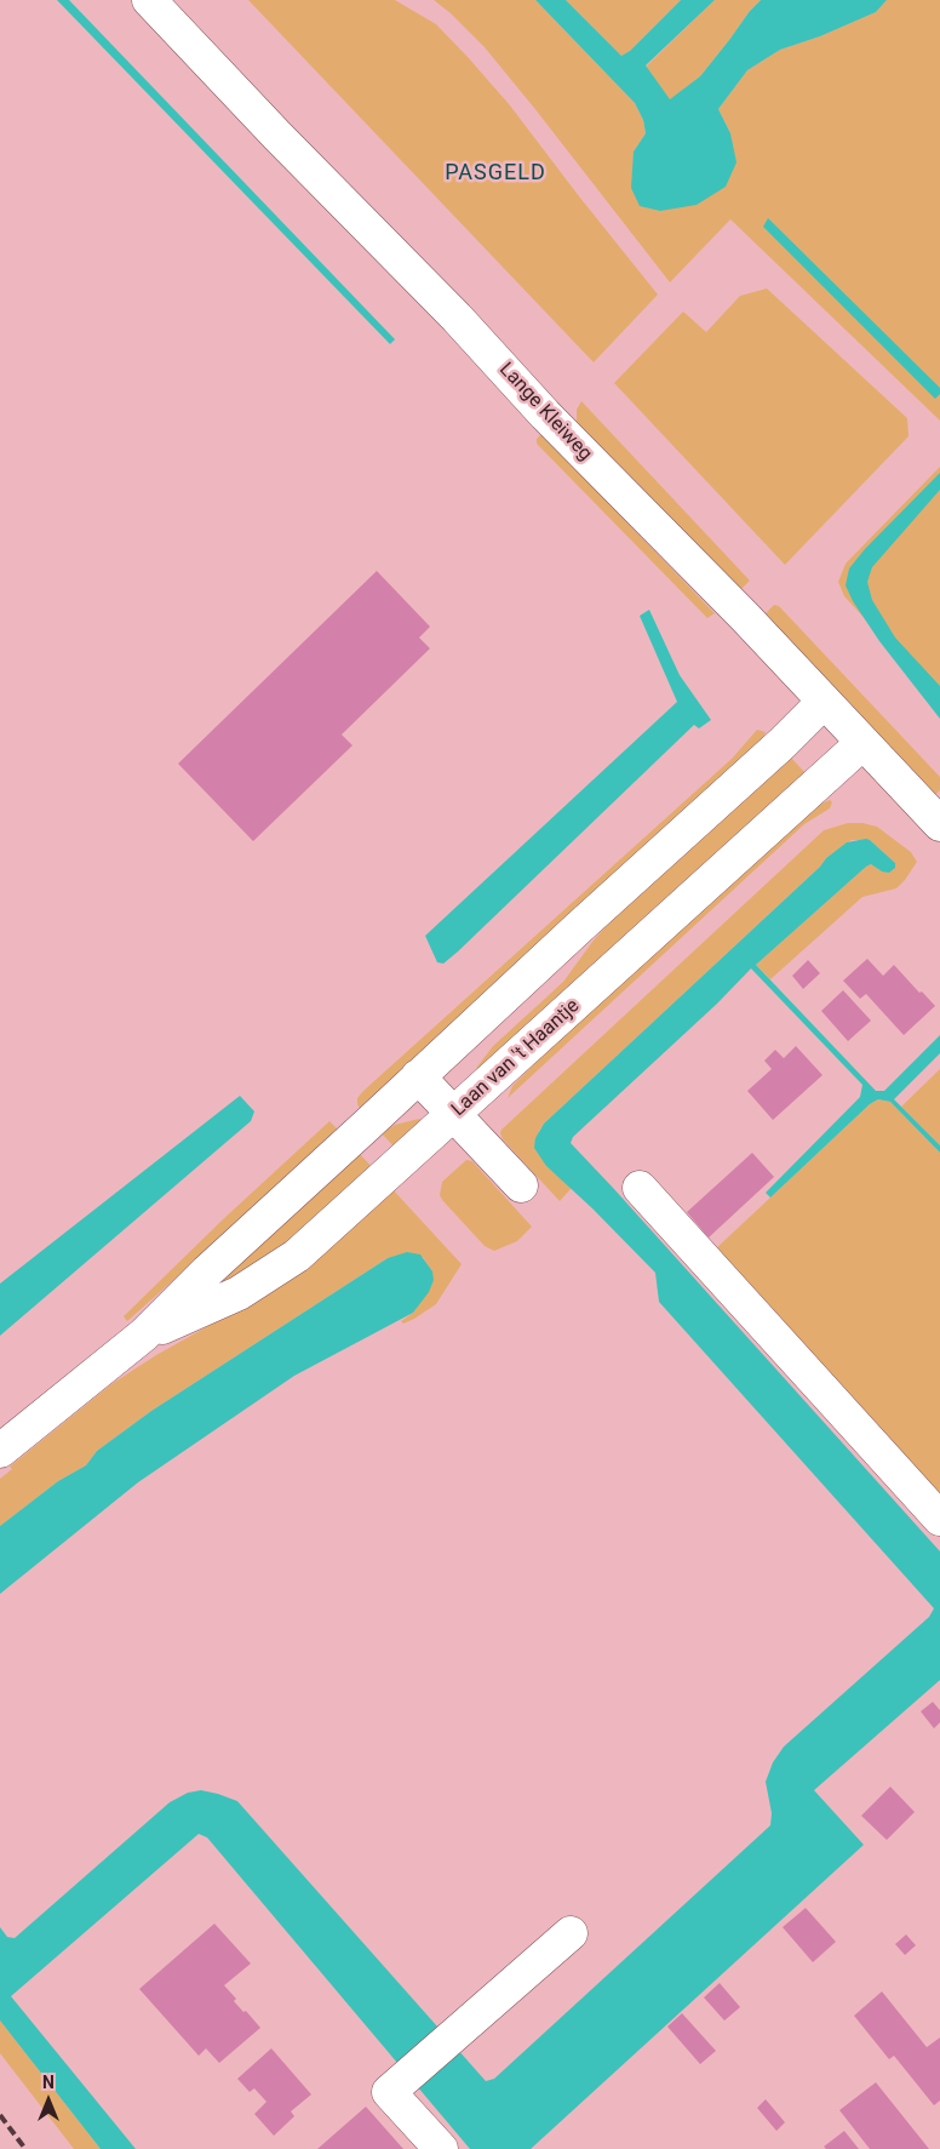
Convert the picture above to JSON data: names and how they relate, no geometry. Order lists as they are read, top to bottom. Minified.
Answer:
{"streets":{"street":["Lange Kleiweg","Laan van 't Haantje"]},"crossings":[["Lange Kleiweg","Laan van 't Haantje"]],"districts":["PASGELD"],"north":"top"}
